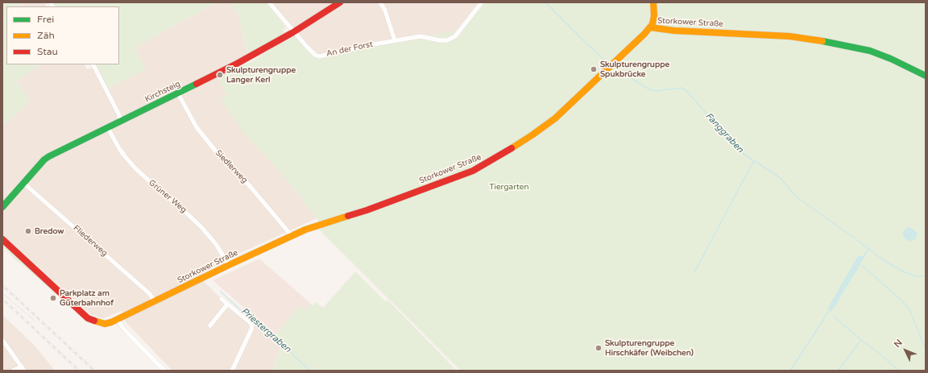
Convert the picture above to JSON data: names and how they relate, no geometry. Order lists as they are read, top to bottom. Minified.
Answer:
{"streets":{"main road":["Storkower Straße","Kirchsteig"],"street":["An der Forst","Siedlerweg","Grüner Weg","Fliederweg"]},"crossings":[["Storkower Straße","Siedlerweg"],["Storkower Straße","Grüner Weg"],["Storkower Straße","Fliederweg"],["An der Forst","Kirchsteig"],["Kirchsteig","Siedlerweg"],["Kirchsteig","Grüner Weg"],["Kirchsteig","Fliederweg"]],"water":["Fanggraben","Priestergraben"],"parks":["Tiergarten"],"places":["Skulpturengruppe Spukbrücke","Skulpturengruppe Langer Kerl","Bredow","Parkplatz am Güterbahnhof","Skulpturengruppe Hirschkäfer (Weibchen)"],"legend":["Frei","Zäh","Stau"],"north":"top left"}
